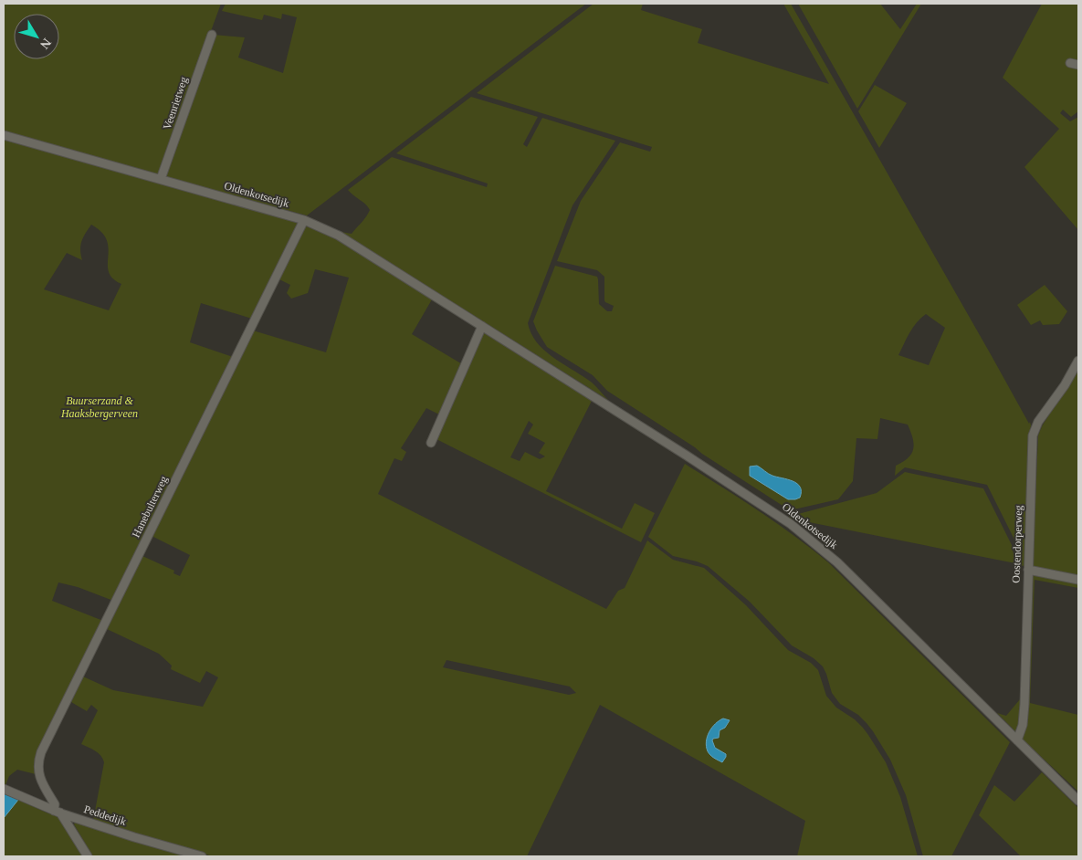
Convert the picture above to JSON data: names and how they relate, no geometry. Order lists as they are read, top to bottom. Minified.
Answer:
{"streets":{"street":["Veenrietweg","Oldenkotsedijk","Hanebulterweg","Oostendorperweg","Peddedijk"]},"crossings":[["Veenrietweg","Oldenkotsedijk"],["Oldenkotsedijk","Hanebulterweg"],["Oldenkotsedijk","Oostendorperweg"],["Hanebulterweg","Peddedijk"]],"parks":["Buurserzand & Haaksbergerveen"],"north":"bottom right"}
